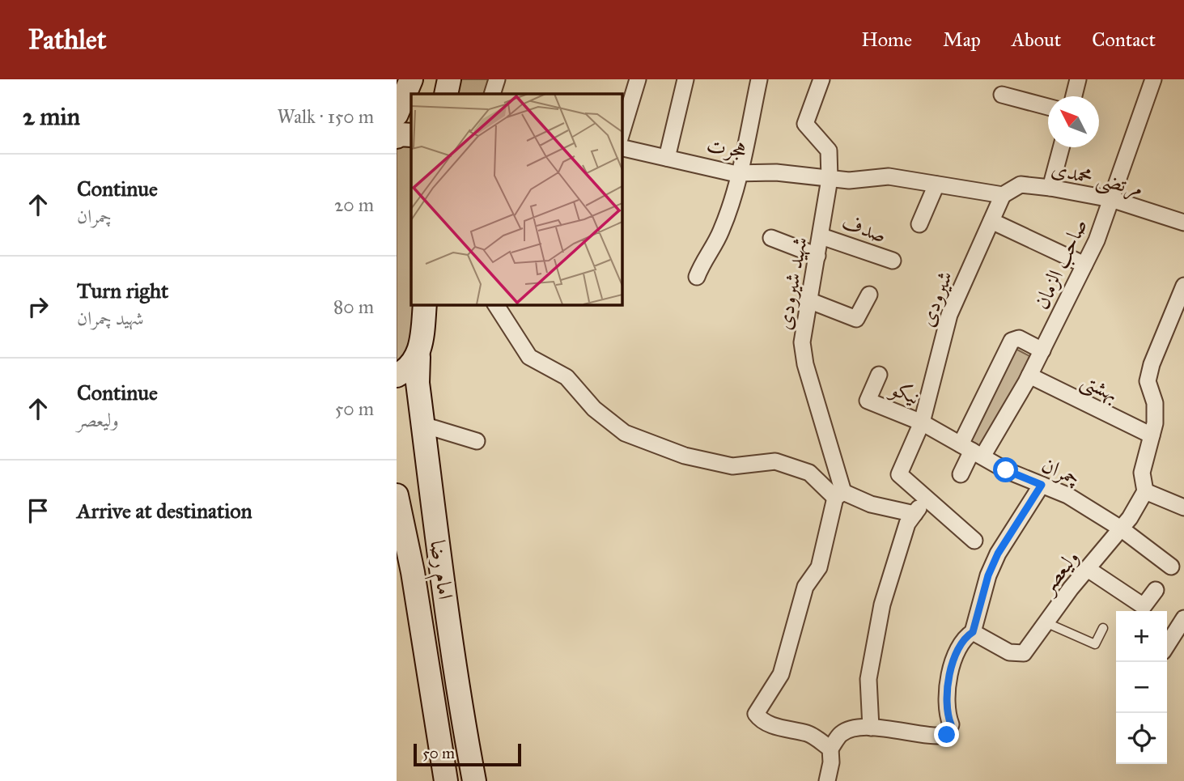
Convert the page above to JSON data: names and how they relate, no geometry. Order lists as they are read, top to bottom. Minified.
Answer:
{"streets":{"main road":["امام رضا"],"street":["هجرت","مرتضی محمدی","صدف","صاحب الزمان","شهید شیرودی","شیرودی","بهشتی","نیکو","چمران","ولیعصر"]},"crossings":[["هجرت","مرتضی محمدی"],["هجرت","شهید شیرودی"],["هجرت","شیرودی"],["مرتضی محمدی","صاحب الزمان"],["مرتضی محمدی","شیرودی"],["صدف","شهید شیرودی"],["صاحب الزمان","بهشتی"],["صاحب الزمان","چمران"],["شیرودی","نیکو"],["شیرودی","چمران"],["نیکو","چمران"],["چمران","ولیعصر"]],"scale_bar":"50 m","north":"top left","page":{"header":"Pathlet","nav":["Home","Map","About","Contact"],"heading":["2 min","Walk · 150 m"],"list":[["Continue","چمران","20 m"],["Turn right","شهید چمران","80 m"],["Continue","ولیعصر","50 m"],"Arrive at destination"],"map_buttons":["+","−"],"scale":"50 m"}}
